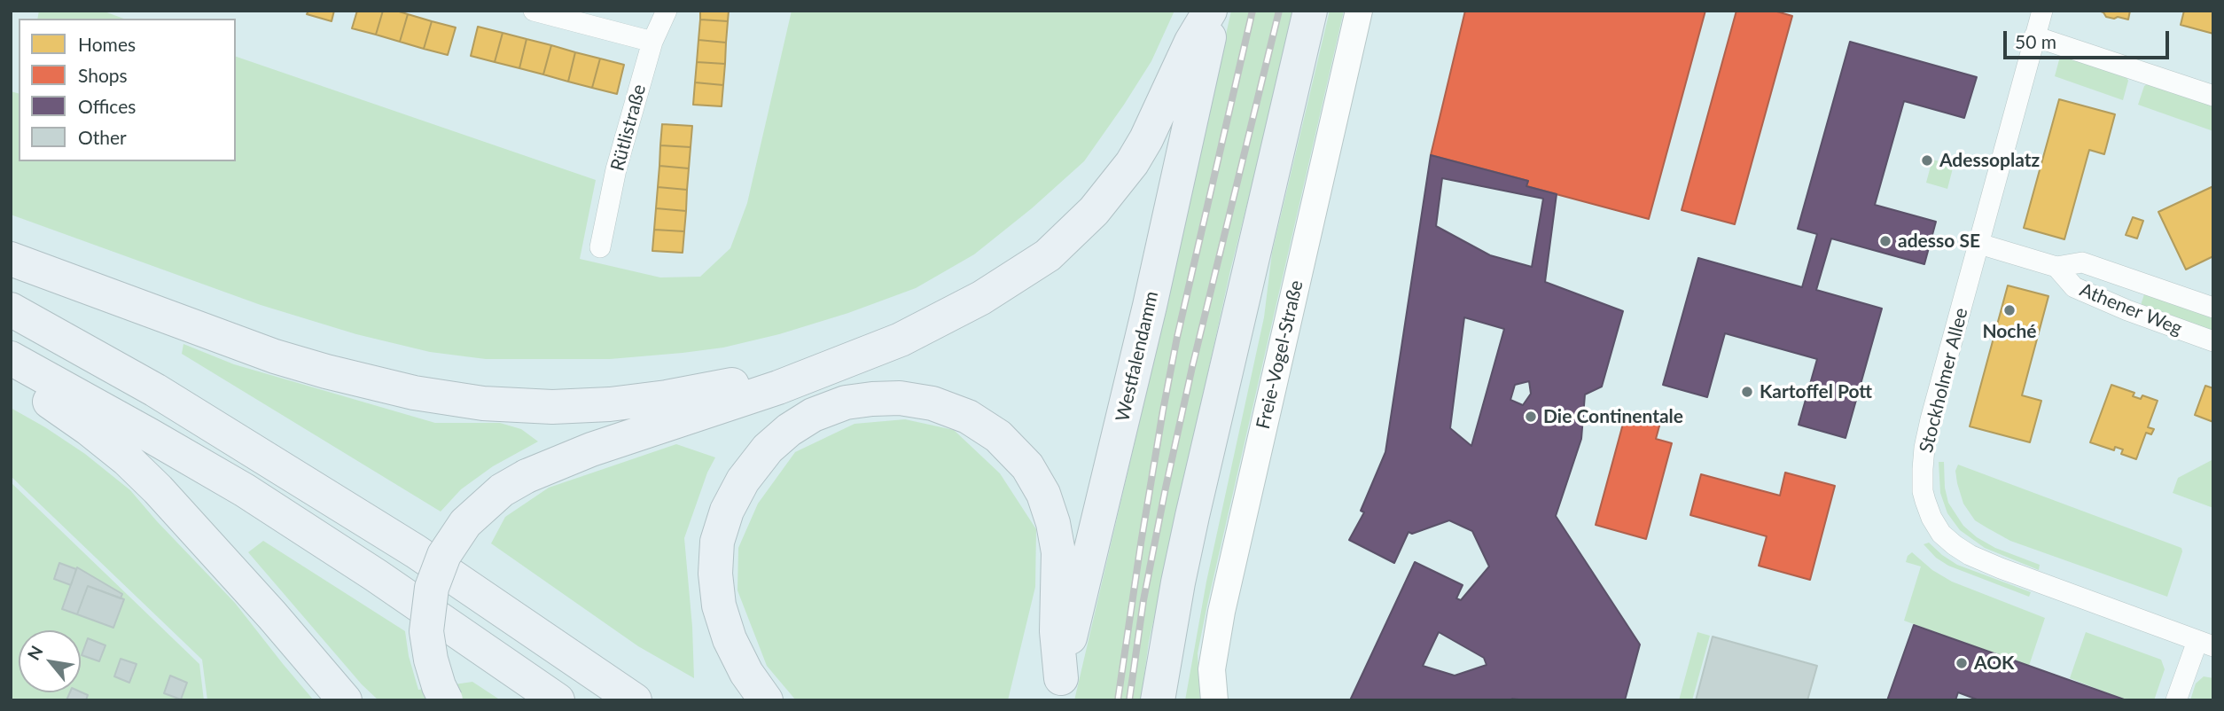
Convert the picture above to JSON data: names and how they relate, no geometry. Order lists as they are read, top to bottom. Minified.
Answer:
{"streets":{"highway":["Westfalendamm"],"street":["Rütlistraße","Athener Weg","Freie-Vogel-Straße","Stockholmer Allee"]},"crossings":[["Athener Weg","Stockholmer Allee"]],"places":["Adessoplatz","adesso SE","Noché","Kartoffel Pott","Die Continentale","AOK"],"legend":["Homes","Shops","Offices","Other"],"scale_bar":"50 m","north":"top left"}
